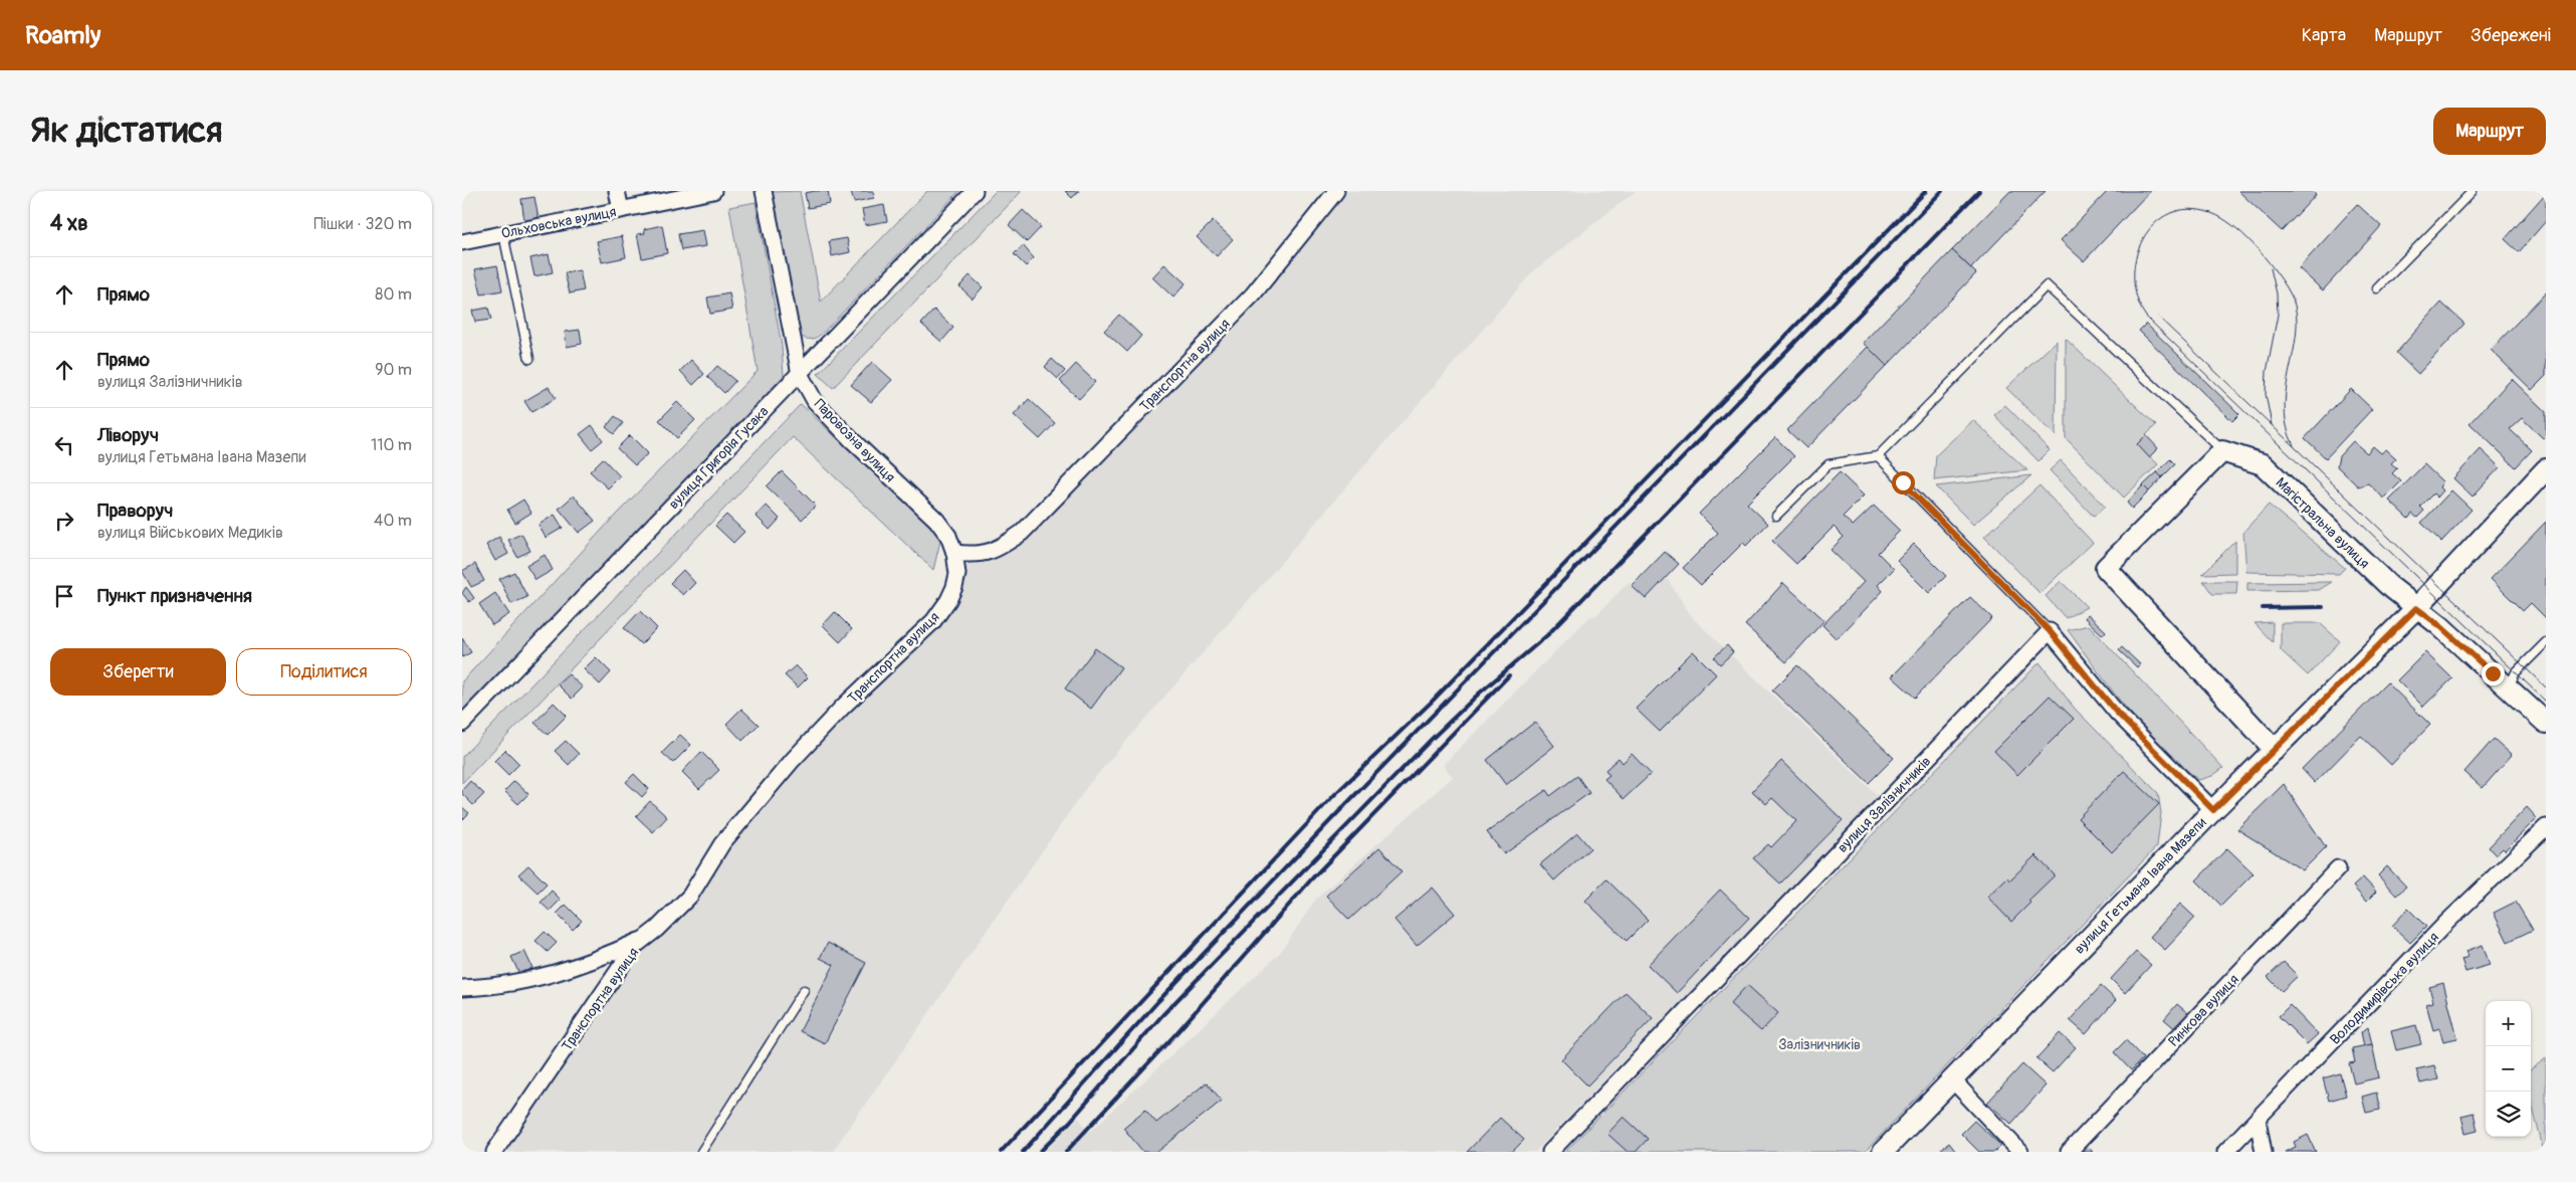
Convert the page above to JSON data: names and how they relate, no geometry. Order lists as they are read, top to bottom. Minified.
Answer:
{"streets":{"street":["Ольховська вулиця","Транспортна вулиця","Паровозна вулиця","вулиця Григорія Гусака","Магістральна вулиця","вулиця Залізничників","вулиця Гетьмана Івана Мазепи","Володимирівська вулиця","Ринкова вулиця"]},"crossings":[["Транспортна вулиця","Паровозна вулиця"],["Паровозна вулиця","вулиця Григорія Гусака"],["Магістральна вулиця","вулиця Гетьмана Івана Мазепи"]],"parks":["Залізничників"],"page":{"header":"Roamly","nav":["Карта","Маршрут","Збережені"],"buttons":["Маршрут",["Зберегти","Поділитися"]],"title":"Як дістатися","heading":["4 хв","Пішки · 320 m"],"list":[["Прямо","80 m"],["Прямо","вулиця Залізничників","90 m"],["Ліворуч","вулиця Гетьмана Івана Мазепи","110 m"],["Праворуч","вулиця Військових Медиків","40 m"],"Пункт призначення"],"map_buttons":["+","−"]}}
